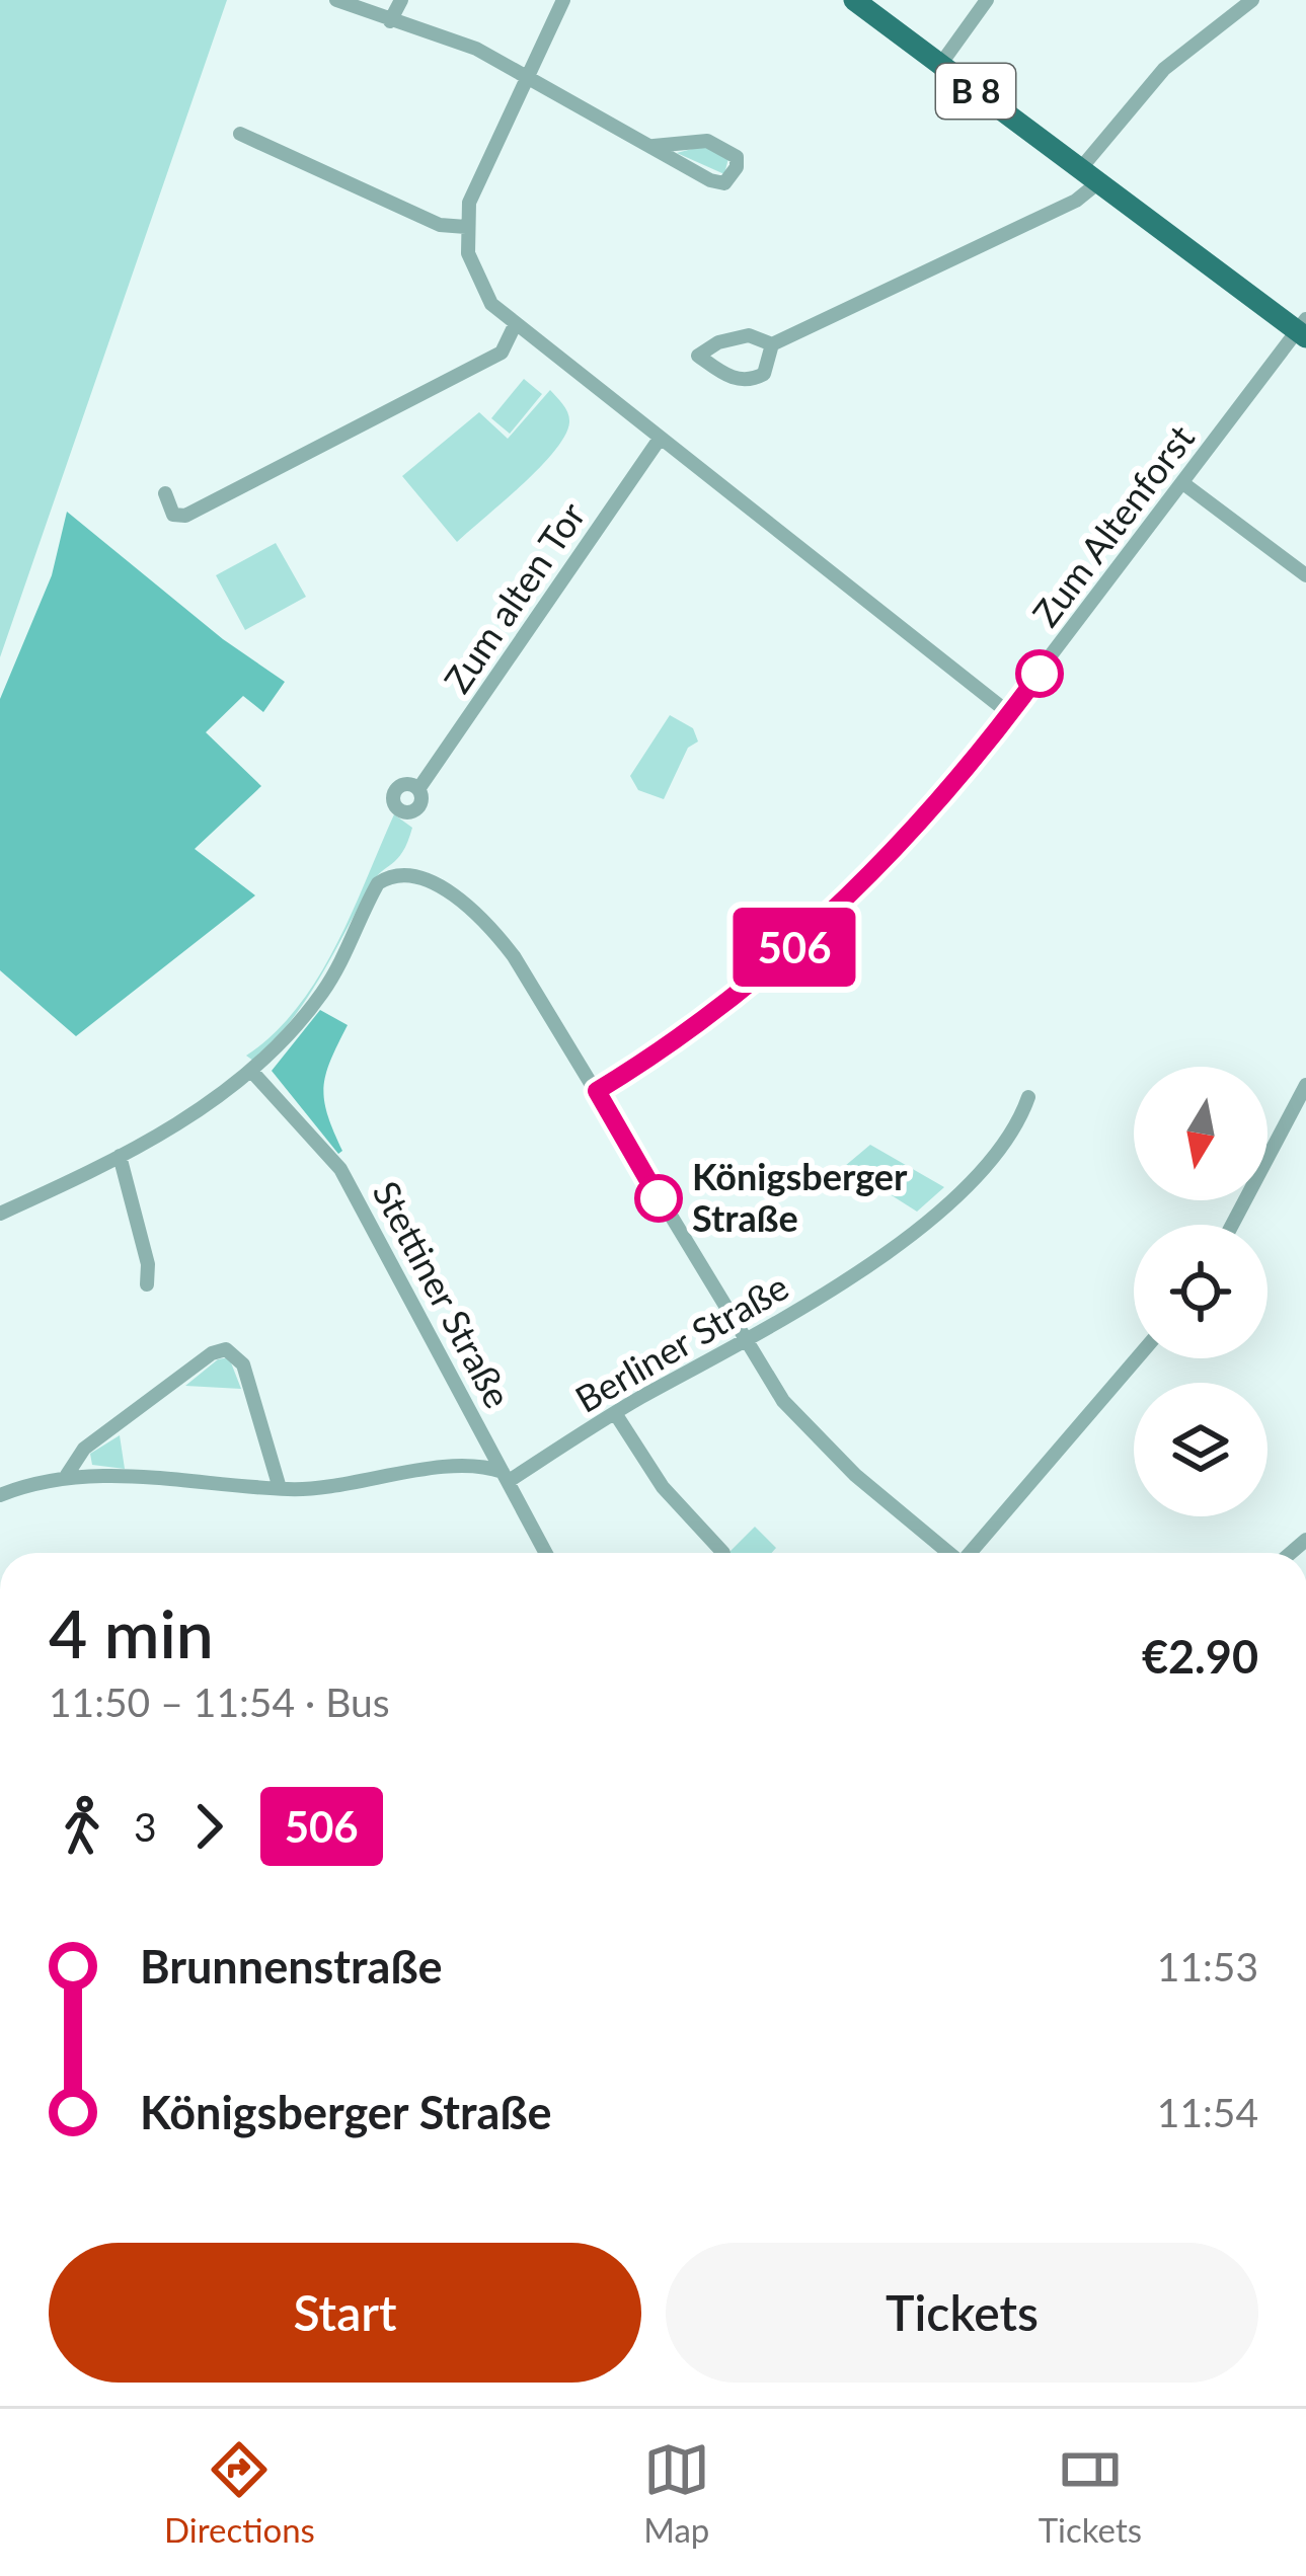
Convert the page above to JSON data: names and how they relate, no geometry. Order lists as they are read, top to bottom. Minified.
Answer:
{"streets":{"main road":["B 8"],"street":["Zum Altenforst","Zum alten Tor","Stettiner Straße","Berliner Straße"]},"crossings":[["B 8","Zum Altenforst"],["Stettiner Straße","Berliner Straße"]],"places":["Königsberger Straße"],"lines":["bus line 506"],"north":"bottom","page":{"on_map":"506","heading":["4 min","11:50 – 11:54 · Bus","€2.90"],"legs":["3","506"],"list":[{"name":"Brunnenstraße","value":"11:53"},{"name":"Königsberger Straße","value":"11:54"}],"buttons":["Start","Tickets"],"tabs":["Directions","Map","Tickets"]}}
